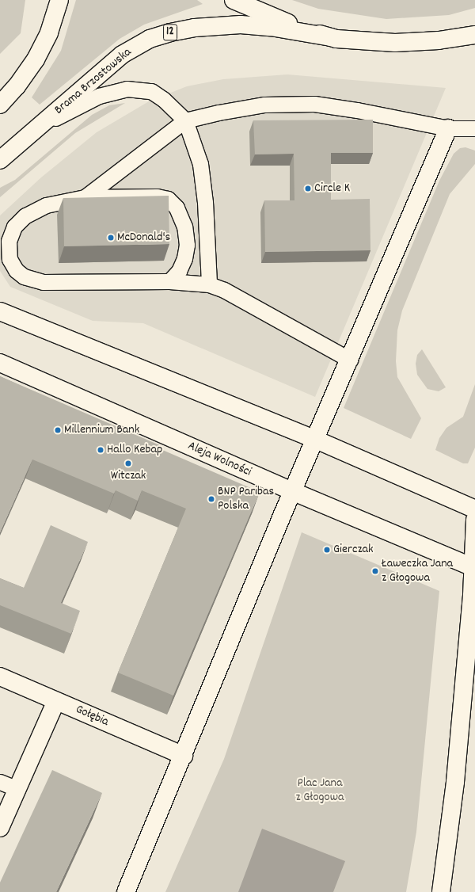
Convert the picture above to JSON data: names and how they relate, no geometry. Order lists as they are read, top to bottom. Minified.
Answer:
{"streets":{"street":["12","Brama Brzostowska","Aleja Wolności","Gołębia"]},"crossings":[["12","Brama Brzostowska"]],"parks":["Plac Jana z Głogowa"],"places":["Circle K","McDonald's","Millennium Bank","Hallo Kebap","Witczak","BNP Paribas Polska","Gierczak","Ławeczka Jana z Głogowa"]}
